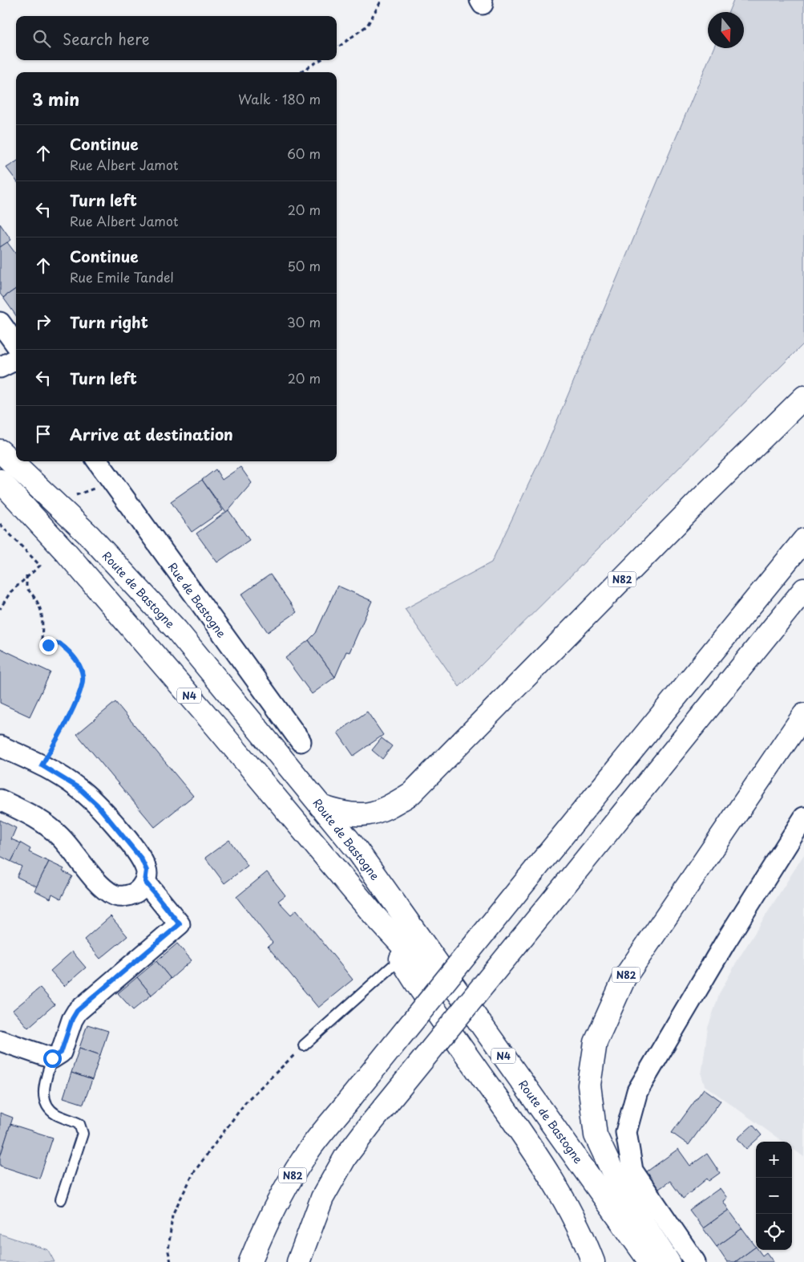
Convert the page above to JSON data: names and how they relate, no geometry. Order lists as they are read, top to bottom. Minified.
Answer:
{"streets":{"main road":["N82","Route de Bastogne","N4"],"street":["Rue de Bastogne"]},"crossings":[["N82","Route de Bastogne"]],"north":"bottom","page":{"search":"Search here","heading":["3 min","Walk · 180 m"],"list":[["Continue","Rue Albert Jamot","60 m"],["Turn left","Rue Albert Jamot","20 m"],["Continue","Rue Emile Tandel","50 m"],["Turn right","30 m"],["Turn left","20 m"],"Arrive at destination"],"map_buttons":["+","−"]}}
